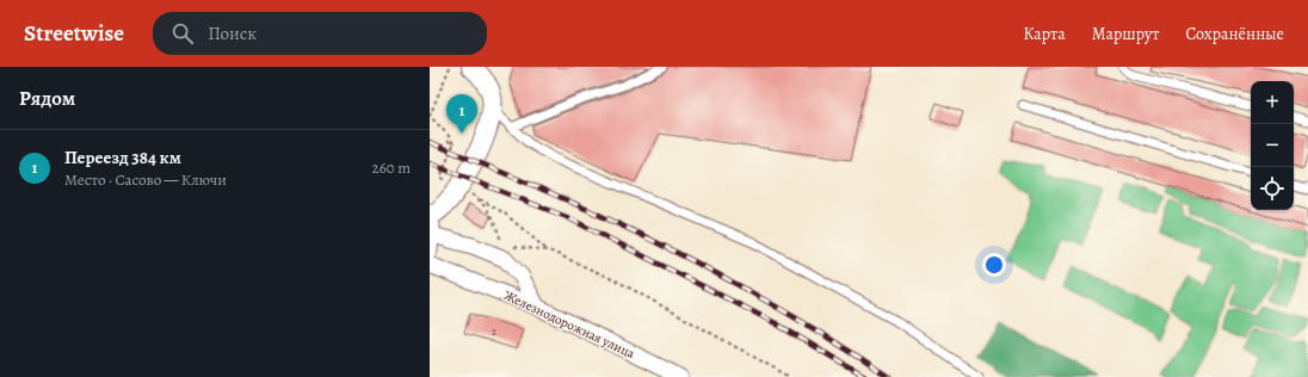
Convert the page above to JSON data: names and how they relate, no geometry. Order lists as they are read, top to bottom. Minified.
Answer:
{"streets":{"street":["Железнодорожная улица"]},"house_numbers":["2"],"page":{"header":"Streetwise","search":"Поиск","nav":["Карта","Маршрут","Сохранённые"],"heading":"Рядом","map_buttons":["+","−"],"pins":"1","list":[{"mark":"1","name":"Переезд 384 км","note":"Место · Сасово — Ключи","value":"260 m"}]}}
